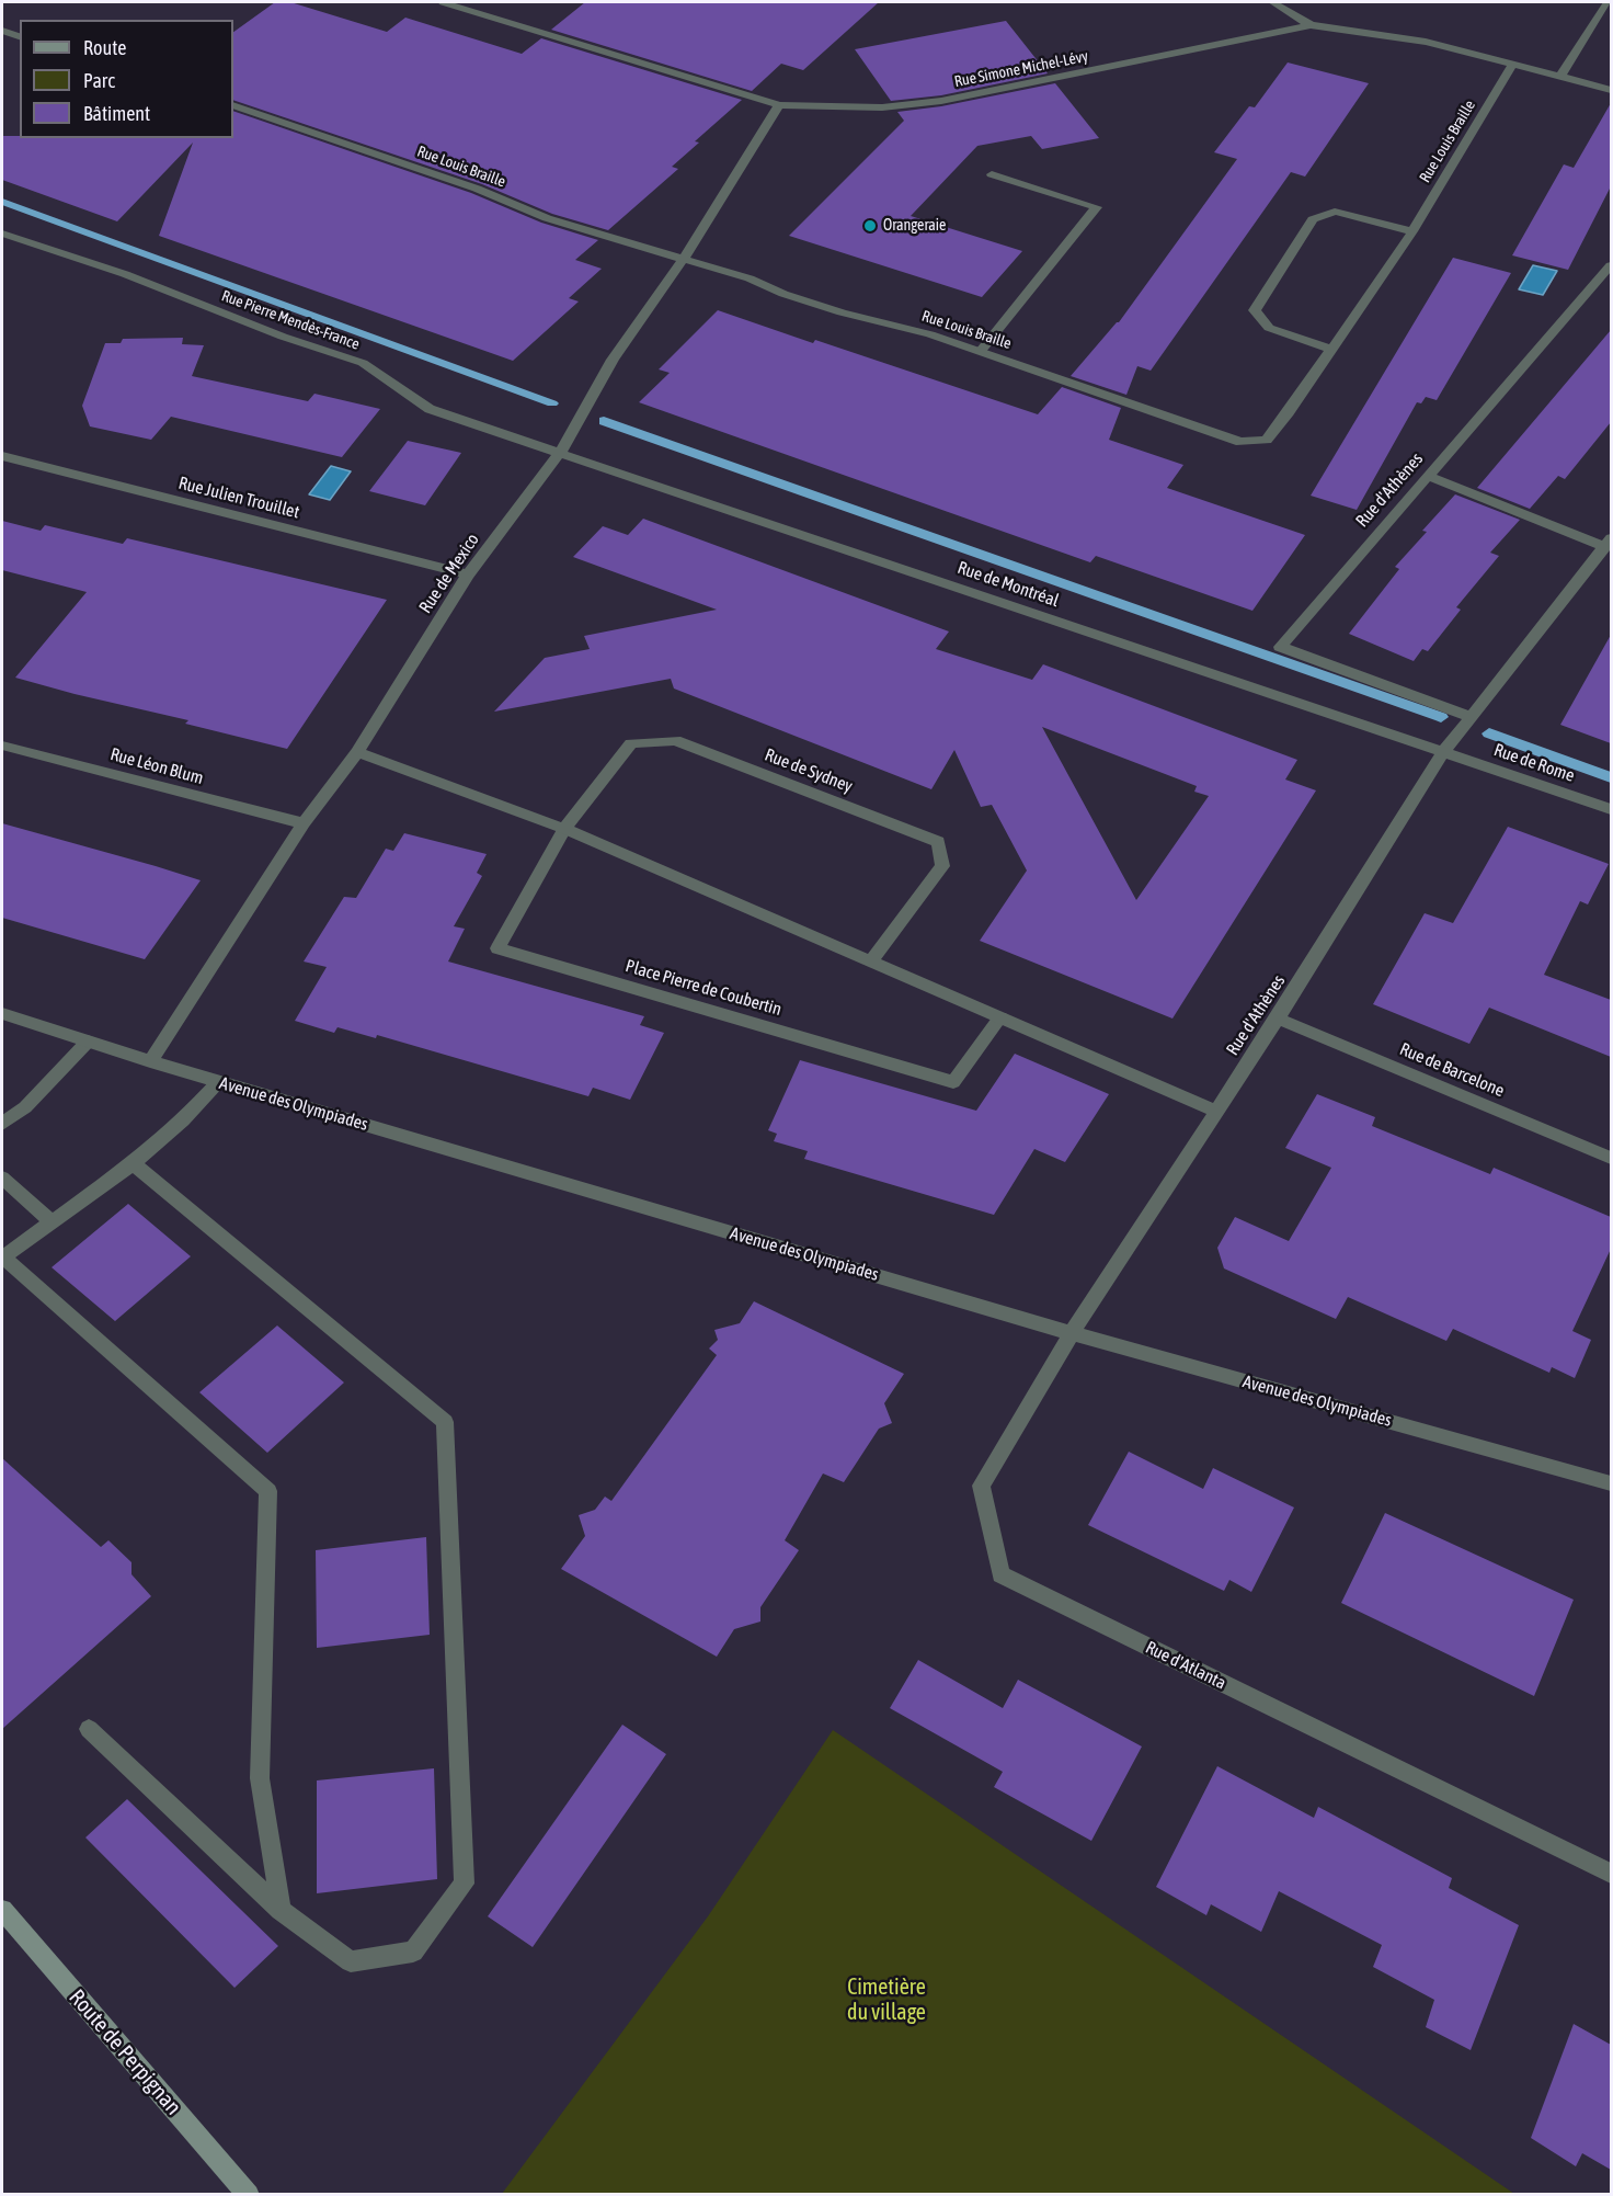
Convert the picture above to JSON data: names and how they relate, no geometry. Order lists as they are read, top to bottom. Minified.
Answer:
{"streets":{"main road":["Route de Perpignan"],"street":["Rue Simone Michel-Lévy","Rue Louis Braille","Rue Pierre Mendès-France","Rue d'Athènes","Rue Julien Trouillet","Rue de Mexico","Rue de Montréal","Rue de Rome","Rue Léon Blum","Rue de Sydney","Place Pierre de Coubertin","Rue de Barcelone","Avenue des Olympiades","Rue d'Atlanta"]},"crossings":[["Rue Simone Michel-Lévy","Rue Louis Braille"],["Rue Simone Michel-Lévy","Rue de Mexico"],["Rue Louis Braille","Rue de Mexico"],["Rue Pierre Mendès-France","Rue de Mexico"],["Rue Pierre Mendès-France","Rue de Montréal"],["Rue d'Athènes","Rue de Montréal"],["Rue d'Athènes","Rue de Rome"],["Rue d'Athènes","Rue de Barcelone"],["Rue d'Athènes","Avenue des Olympiades"],["Rue d'Athènes","Rue d'Atlanta"],["Rue Julien Trouillet","Rue de Mexico"],["Rue de Mexico","Rue de Montréal"],["Rue de Mexico","Rue Léon Blum"],["Rue de Mexico","Avenue des Olympiades"],["Rue de Montréal","Rue de Rome"],["Rue de Sydney","Place Pierre de Coubertin"],["Avenue des Olympiades","Rue d'Atlanta"]],"parks":["Cimetière du village"],"places":["Orangeraie"],"legend":["Route","Parc","Bâtiment"]}
